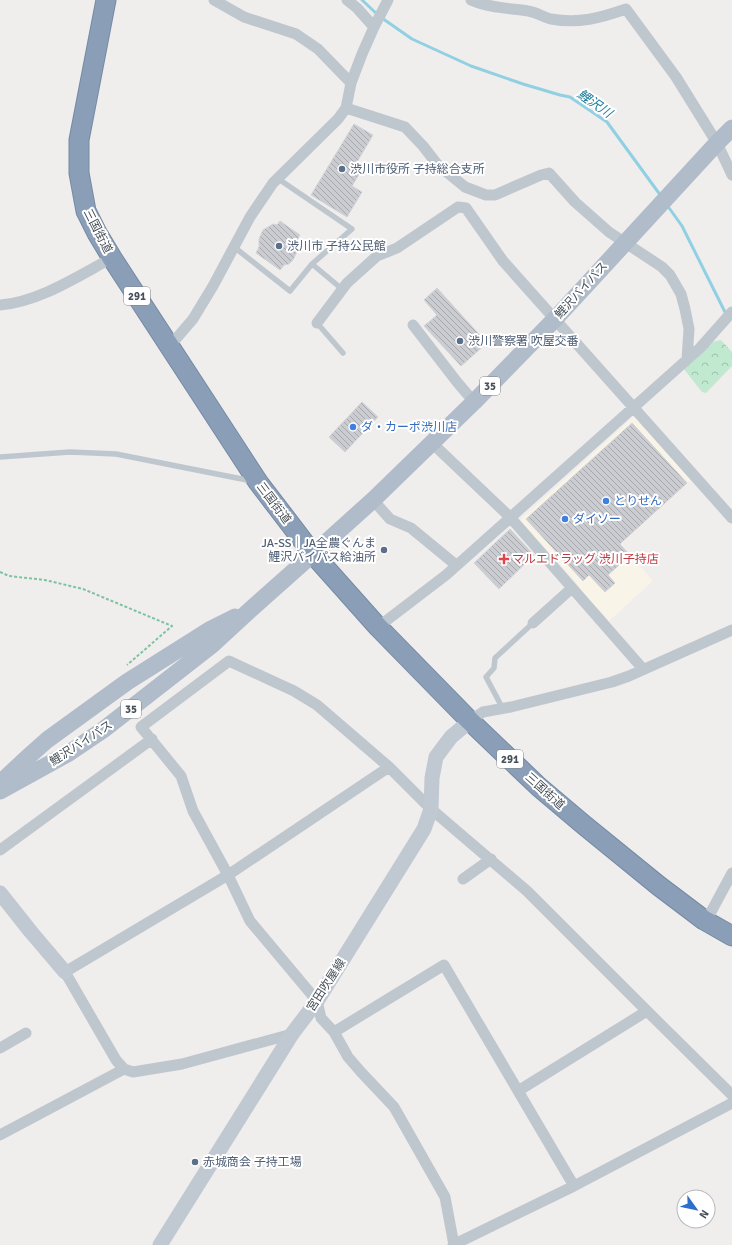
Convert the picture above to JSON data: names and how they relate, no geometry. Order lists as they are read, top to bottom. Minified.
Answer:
{"streets":{"highway":["三国街道","291"],"main road":["鯉沢バイパス","35","宮田吹屋線"]},"crossings":[["三国街道","鯉沢バイパス"],["三国街道","宮田吹屋線"]],"water":["鯉沢川"],"places":{"other":["渋川市役所 子持総合支所","渋川市 子持公民館","渋川警察署 吹屋交番","ダ・カーポ渋川店","とりせん","ダイソー","JA-SS｜JA全農ぐんま 鯉沢バイパス給油所","赤城商会 子持工場"],"health":["マルエドラッグ 渋川子持店"]},"north":"bottom right"}
